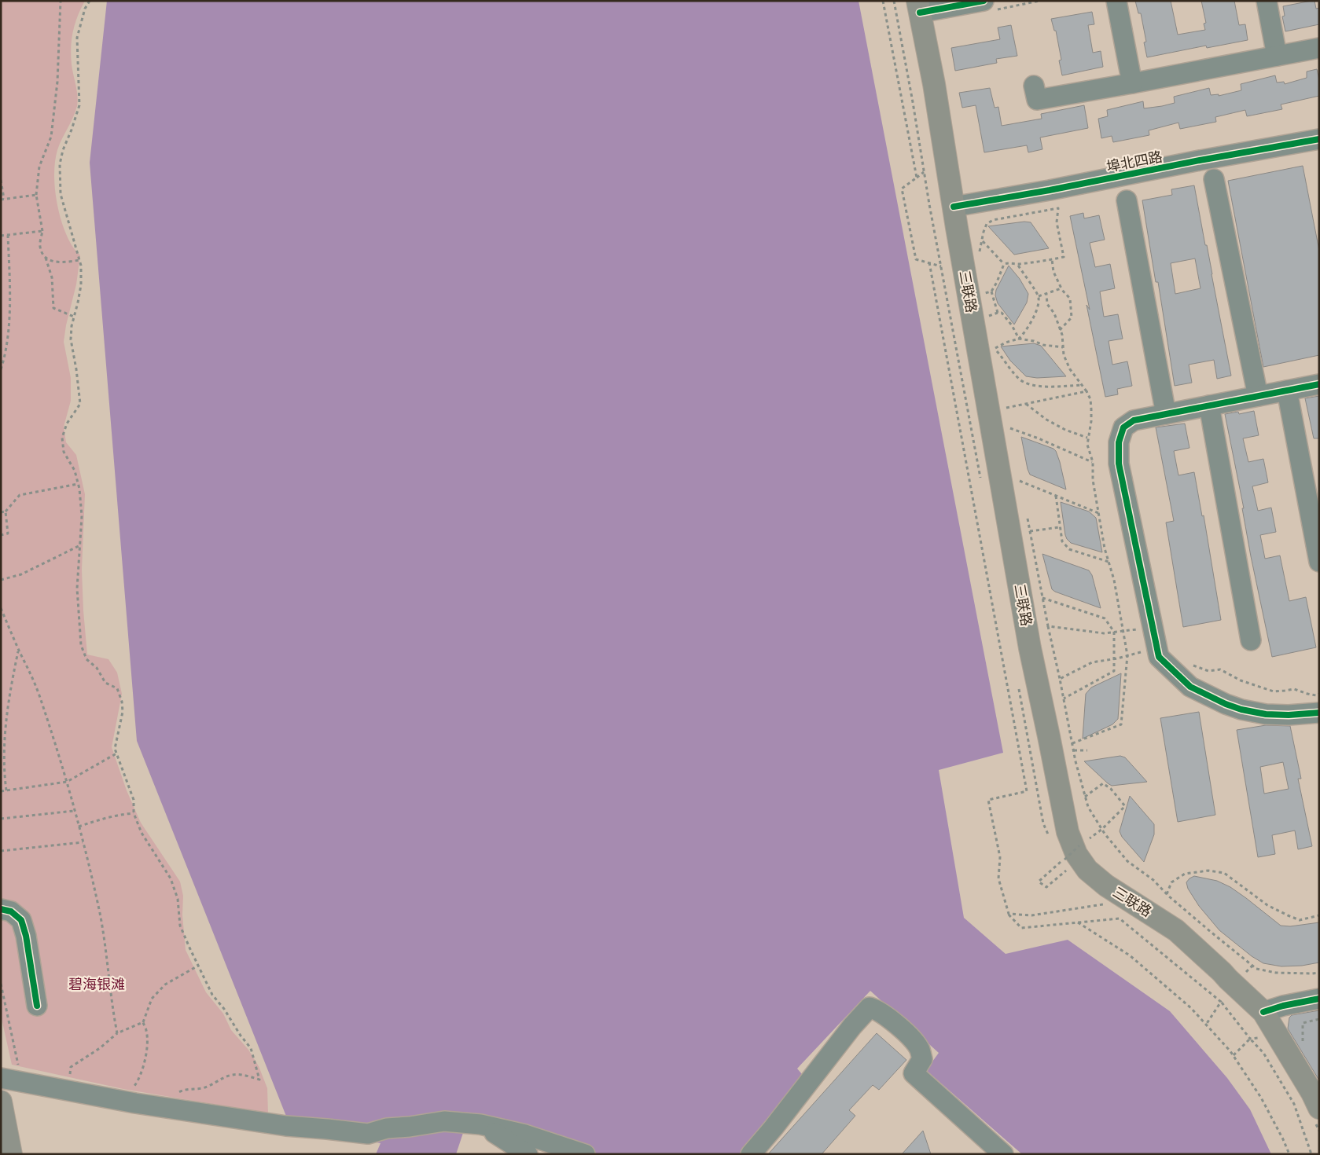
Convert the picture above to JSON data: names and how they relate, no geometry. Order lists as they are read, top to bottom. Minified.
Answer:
{"streets":{"main road":["三联路"],"street":["埠北四路"]},"crossings":[["埠北四路","三联路"]],"parks":["碧海银滩"]}
